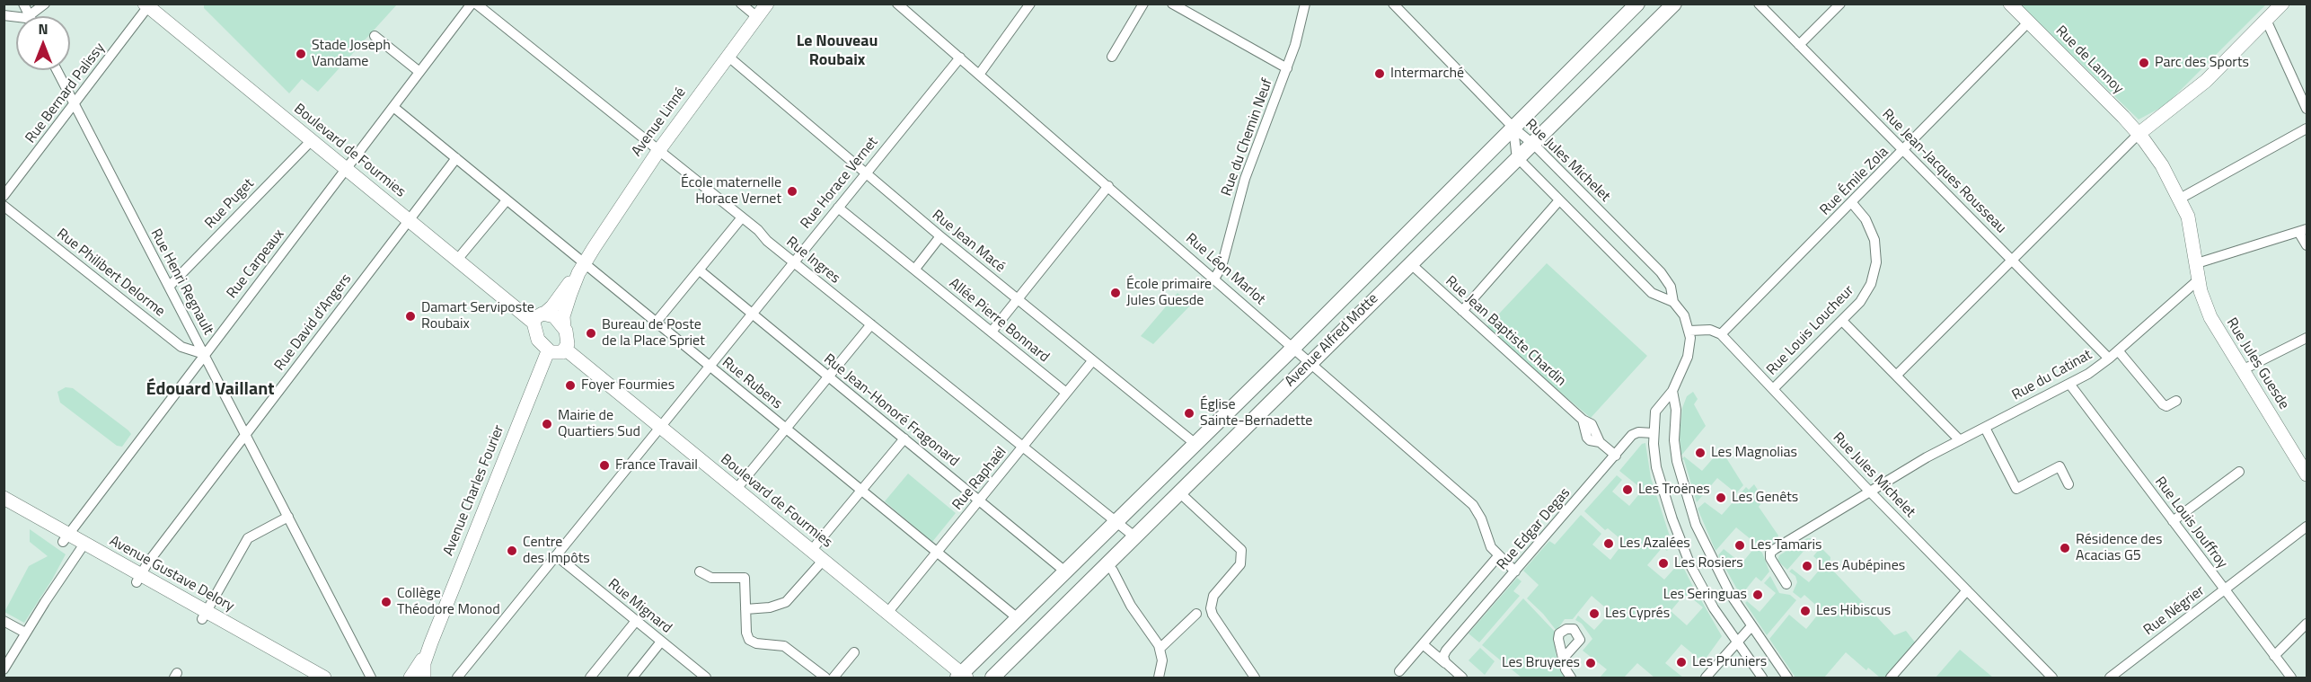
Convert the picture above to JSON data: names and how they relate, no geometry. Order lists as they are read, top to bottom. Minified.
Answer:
{"streets":{"main road":["Avenue Alfred Motte"],"street":["Rue de Lannoy","Rue Bernard Palissy","Avenue Linné","Rue du Chemin Neuf","Boulevard de Fourmies","Rue Jules Michelet","Rue Jean-Jacques Rousseau","Rue Émile Zola","Rue Horace Vernet","Rue Puget","Rue Jean Macé","Rue Ingres","Rue Carpeaux","Rue Léon Marlot","Rue Philibert Delorme","Rue Henri Regnault","Allée Pierre Bonnard","Rue David d'Angers","Rue Louis Loucheur","Rue Jean Baptiste Chardin","Rue Jules Guesde","Rue du Catinat","Rue Rubens","Rue Jean-Honoré Fragonard","Rue Raphaël","Avenue Charles Fourier","Rue Louis Jouffroy","Rue Edgar Degas","Avenue Gustave Delory","Rue Mignard","Rue Négrier"]},"crossings":[["Rue de Lannoy","Rue Émile Zola"],["Rue de Lannoy","Rue Jules Guesde"],["Rue Bernard Palissy","Boulevard de Fourmies"],["Rue Bernard Palissy","Rue Henri Regnault"],["Avenue Linné","Boulevard de Fourmies"],["Avenue Linné","Rue Jean Macé"],["Avenue Linné","Rue Ingres"],["Avenue Linné","Rue Rubens"],["Avenue Linné","Avenue Charles Fourier"],["Rue du Chemin Neuf","Rue Léon Marlot"],["Boulevard de Fourmies","Rue Horace Vernet"],["Boulevard de Fourmies","Rue Puget"],["Boulevard de Fourmies","Rue Carpeaux"],["Boulevard de Fourmies","Rue David d'Angers"],["Boulevard de Fourmies","Avenue Alfred Motte"],["Boulevard de Fourmies","Rue Raphaël"],["Boulevard de Fourmies","Avenue Charles Fourier"],["Rue Jules Michelet","Rue Émile Zola"],["Rue Jules Michelet","Rue Louis Loucheur"],["Rue Jules Michelet","Avenue Alfred Motte"],["Rue Jules Michelet","Rue du Catinat"],["Rue Jean-Jacques Rousseau","Rue Émile Zola"],["Rue Jean-Jacques Rousseau","Rue du Catinat"],["Rue Émile Zola","Rue Louis Loucheur"],["Rue Horace Vernet","Rue Jean Macé"],["Rue Horace Vernet","Rue Ingres"],["Rue Horace Vernet","Rue Léon Marlot"],["Rue Horace Vernet","Allée Pierre Bonnard"],["Rue Horace Vernet","Rue Rubens"],["Rue Horace Vernet","Rue Jean-Honoré Fragonard"],["Rue Horace Vernet","Rue Mignard"],["Rue Puget","Rue Henri Regnault"],["Rue Jean Macé","Avenue Alfred Motte"],["Rue Jean Macé","Rue Raphaël"],["Rue Ingres","Avenue Alfred Motte"],["Rue Ingres","Rue Raphaël"],["Rue Carpeaux","Rue Philibert Delorme"],["Rue Carpeaux","Rue Henri Regnault"],["Rue Carpeaux","Rue Rubens"],["Rue Carpeaux","Avenue Gustave Delory"],["Rue Léon Marlot","Avenue Alfred Motte"],["Rue Léon Marlot","Rue Edgar Degas"],["Rue Philibert Delorme","Rue Henri Regnault"],["Rue Henri Regnault","Rue David d'Angers"],["Allée Pierre Bonnard","Rue Raphaël"],["Rue David d'Angers","Rue Rubens"],["Rue David d'Angers","Avenue Gustave Delory"],["Rue Jean Baptiste Chardin","Avenue Alfred Motte"],["Rue Jean Baptiste Chardin","Rue Edgar Degas"],["Avenue Alfred Motte","Rue Rubens"],["Avenue Alfred Motte","Rue Jean-Honoré Fragonard"],["Rue Jules Guesde","Rue du Catinat"],["Rue du Catinat","Rue Louis Jouffroy"],["Rue Rubens","Rue Raphaël"],["Rue Jean-Honoré Fragonard","Rue Raphaël"],["Rue Louis Jouffroy","Rue Négrier"]],"districts":["Le Nouveau Roubaix","Édouard Vaillant"],"places":["Stade Joseph Vandame","Parc des Sports","Intermarché","École maternelle Horace Vernet","École primaire Jules Guesde","Damart Serviposte Roubaix","Bureau de Poste de la Place Spriet","Foyer Fourmies","Église Sainte-Bernadette","Mairie de Quartiers Sud","Les Magnolias","France Travail","Les Troënes","Les Genêts","Les Azalées","Les Tamaris","Résidence des Acacias G5","Centre des Impôts","Les Rosiers","Les Aubépines","Les Seringuas","Collège Théodore Monod","Les Hibiscus","Les Cyprés","Les Pruniers","Les Bruyeres"],"north":"top"}
